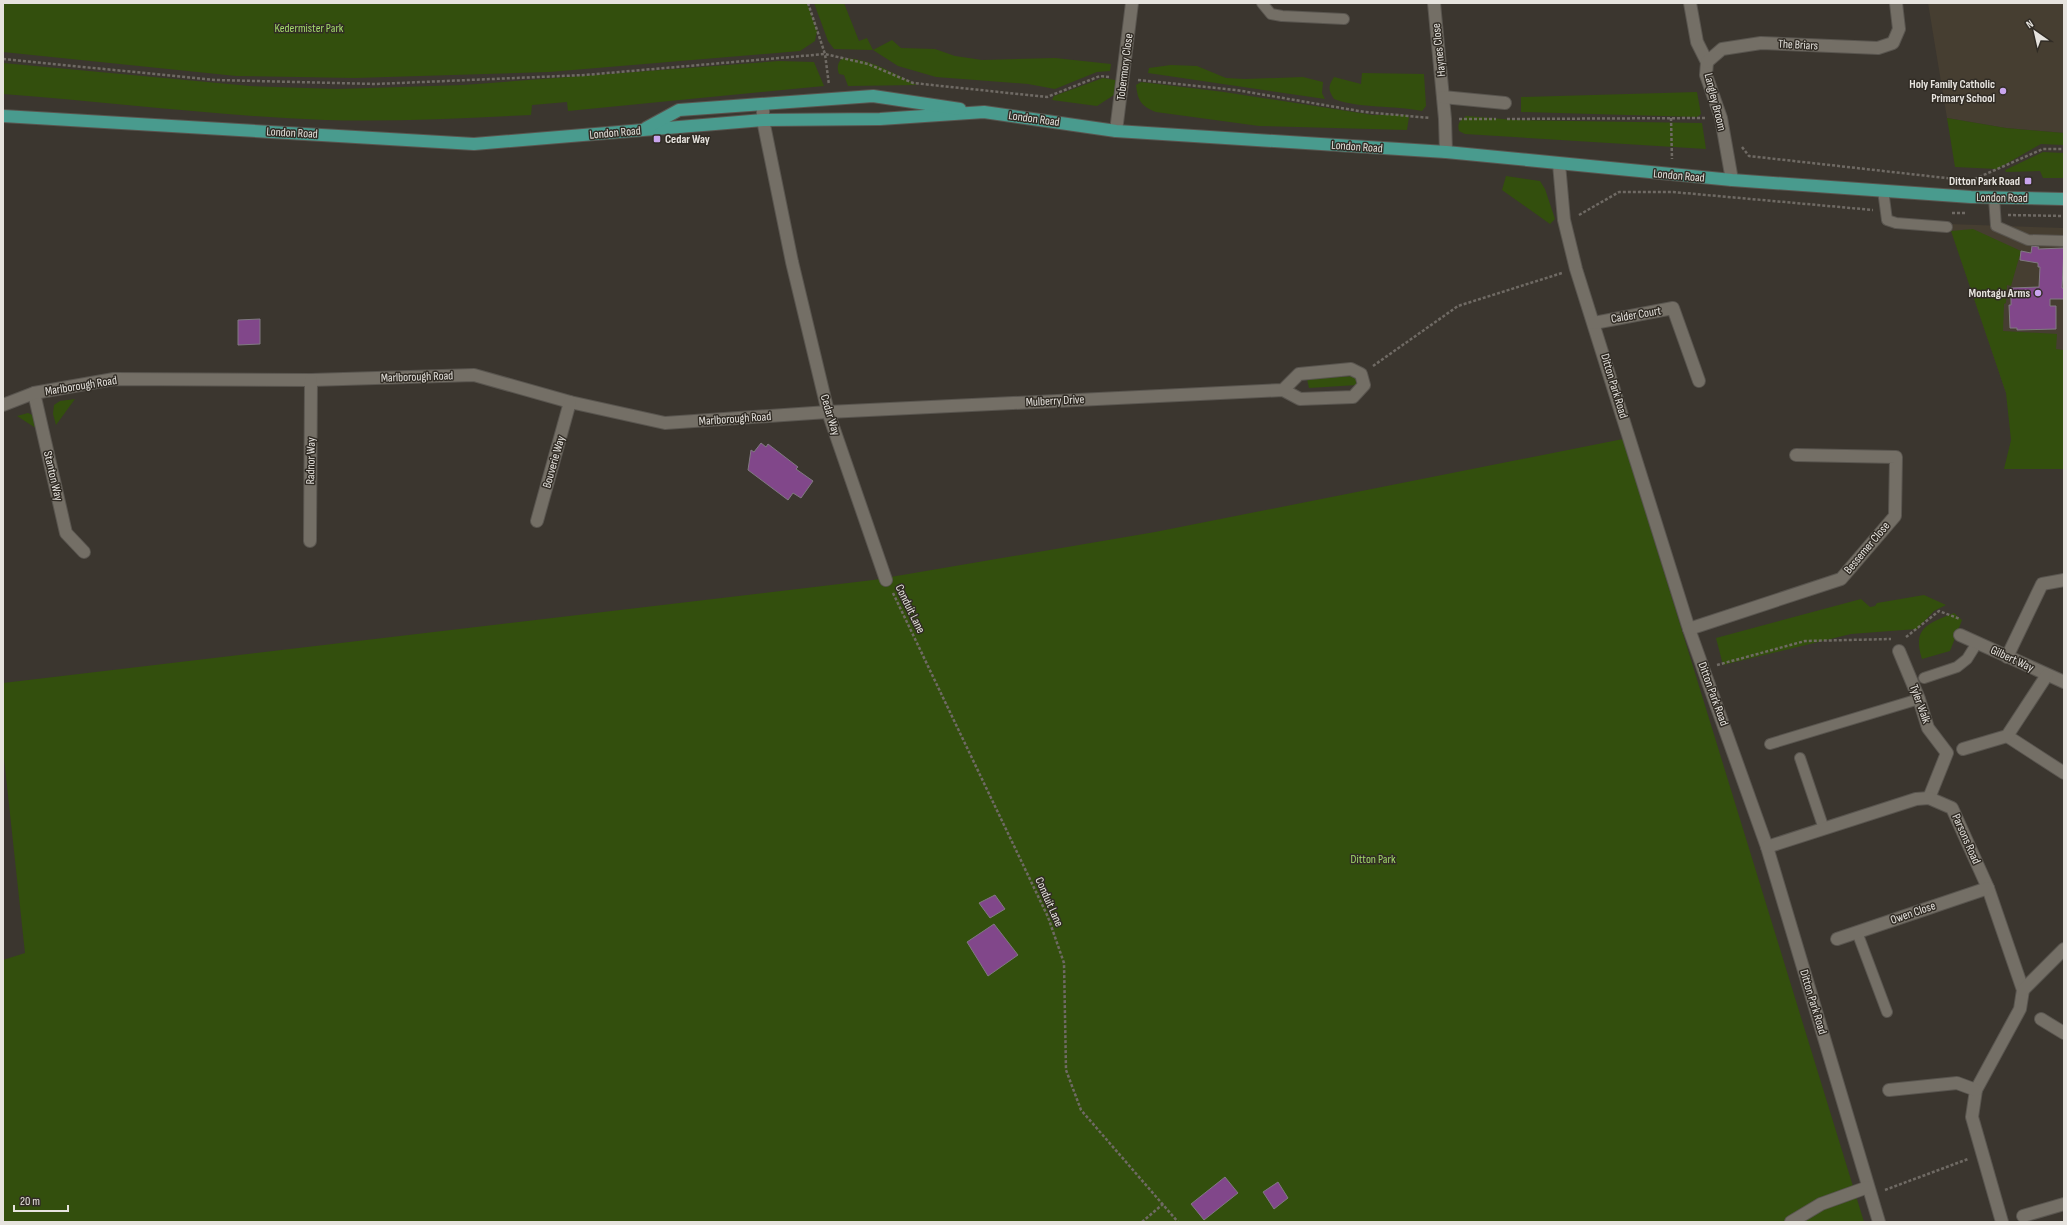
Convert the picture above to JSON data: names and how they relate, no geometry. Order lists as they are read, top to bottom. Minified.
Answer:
{"streets":{"main road":["London Road"],"street":["The Briars","Haynes Close","Tobermory Close","Langley Broom","Calder Court","Marlborough Road","Ditton Park Road","Mulberry Drive","Cedar Way","Radnor Way","Bouverie Way","Stanton Way","Bessemer Close","Gilbert Way","Tyler Walk","Parsons Road","Owen Close"],"path":["Conduit Lane"]},"crossings":[["The Briars","Langley Broom"],["Haynes Close","London Road"],["Tobermory Close","London Road"],["Langley Broom","London Road"],["London Road","Ditton Park Road"],["London Road","Cedar Way"],["Calder Court","Ditton Park Road"],["Marlborough Road","Mulberry Drive"],["Marlborough Road","Cedar Way"],["Marlborough Road","Radnor Way"],["Marlborough Road","Bouverie Way"],["Marlborough Road","Stanton Way"],["Ditton Park Road","Bessemer Close"],["Mulberry Drive","Cedar Way"],["Cedar Way","Conduit Lane"],["Tyler Walk","Parsons Road"],["Parsons Road","Owen Close"]],"parks":["Kedermister Park","Ditton Park"],"places":{"other":["Holy Family Catholic Primary School","Montagu Arms"],"transit":["Cedar Way","Ditton Park Road"]},"scale_bar":"20 m","north":"top left"}
